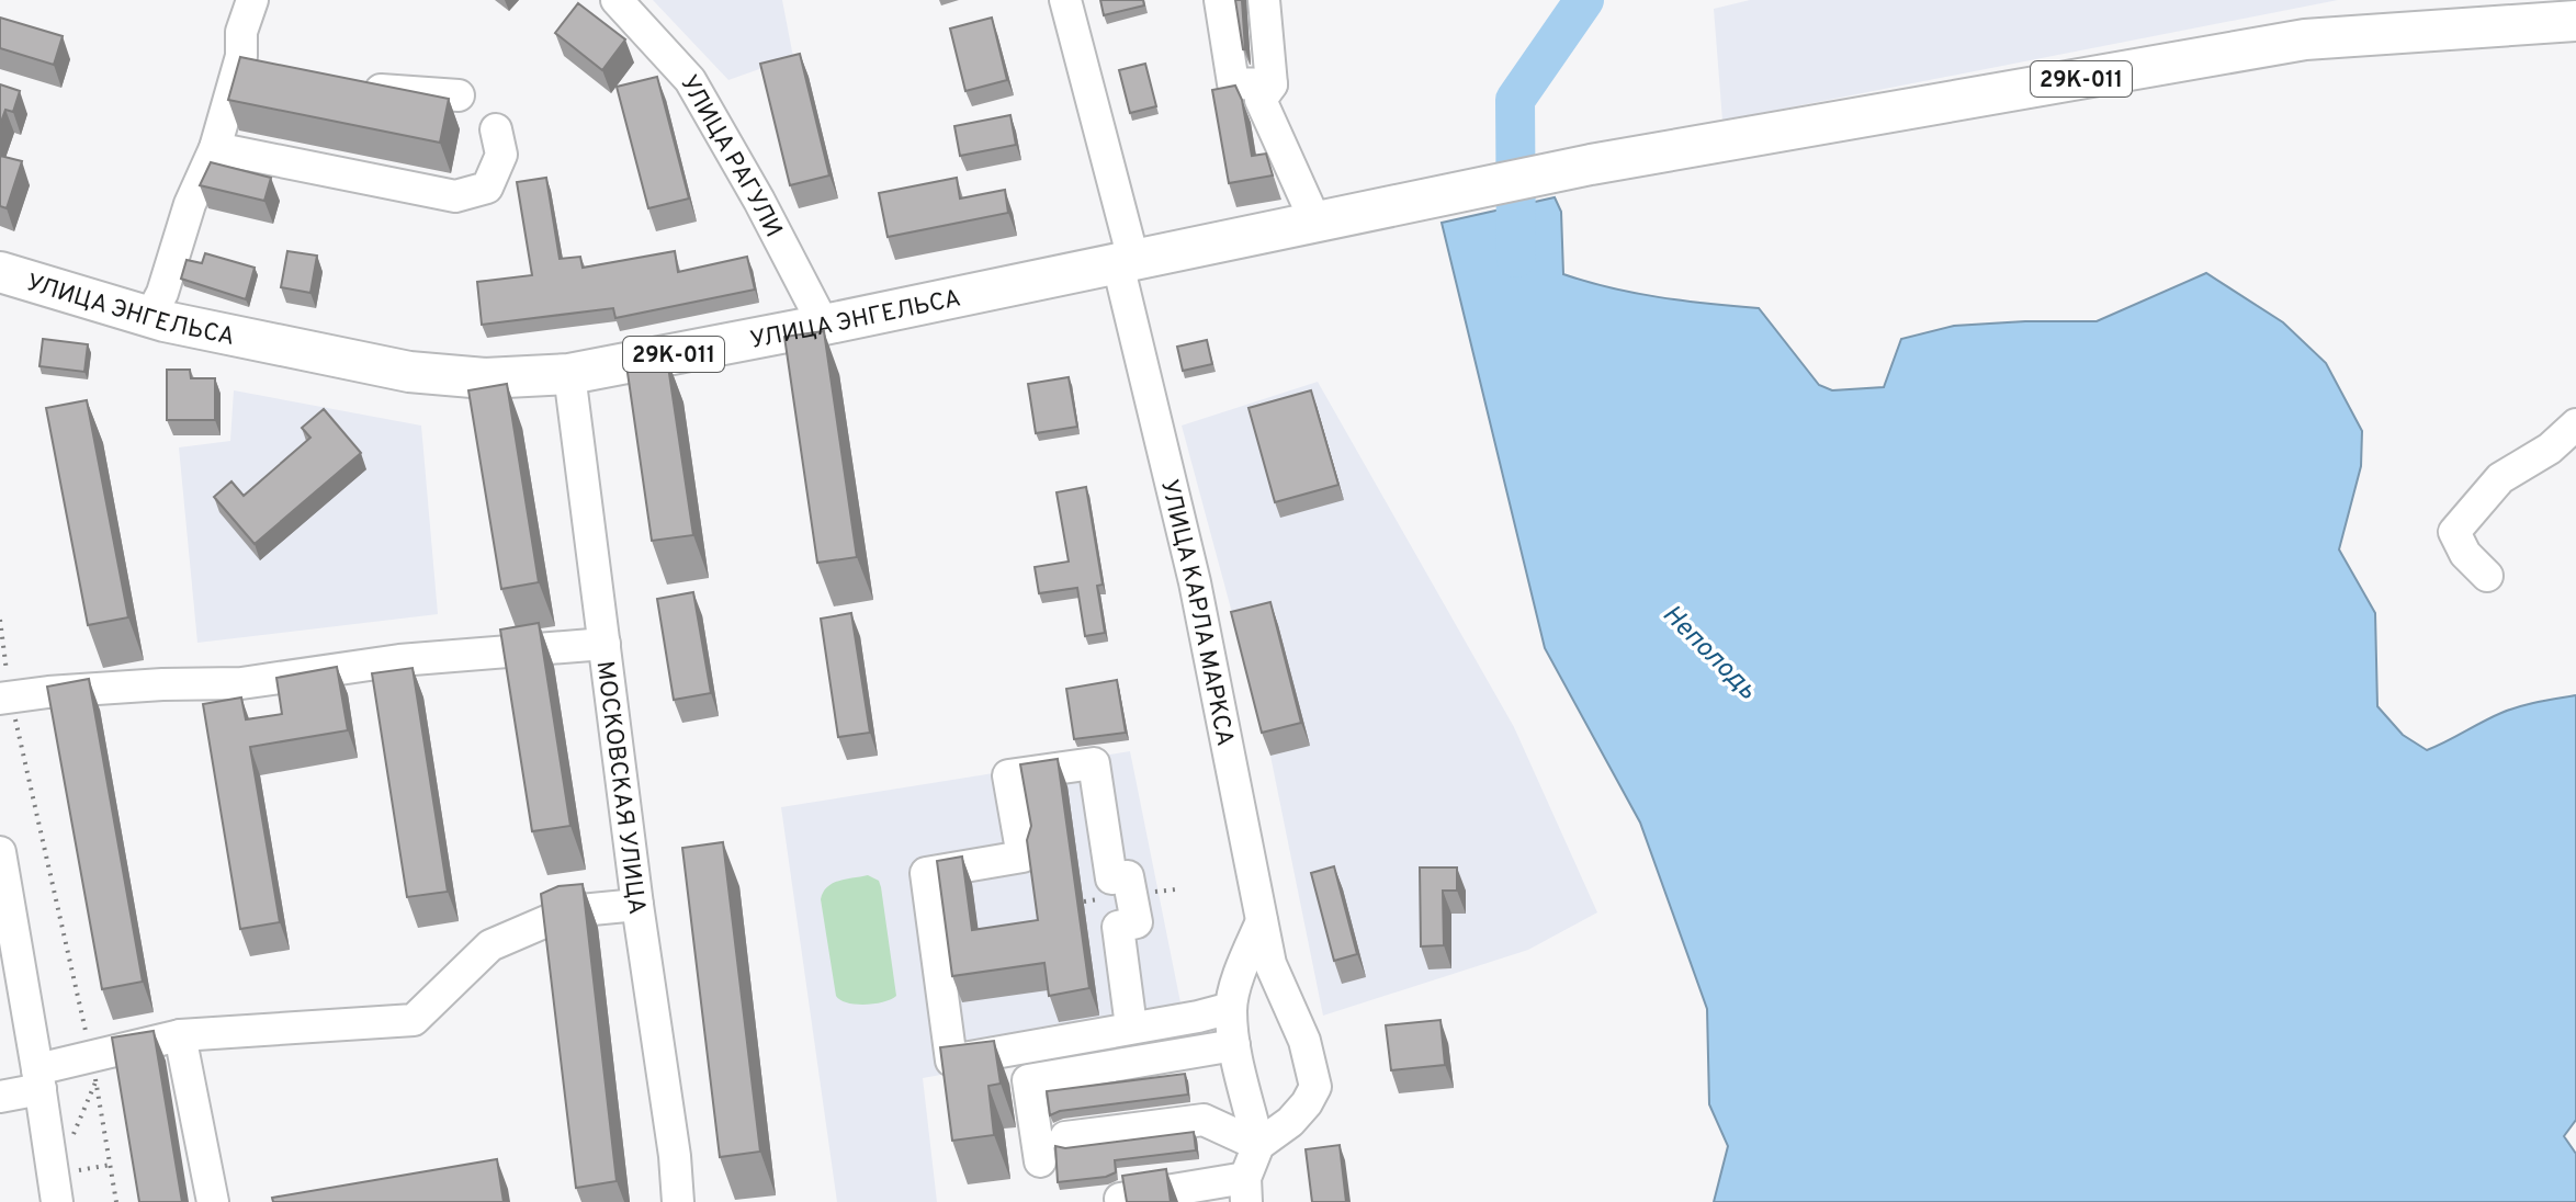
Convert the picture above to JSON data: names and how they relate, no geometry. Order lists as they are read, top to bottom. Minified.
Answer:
{"streets":{"main road":["29К-011","УЛИЦА ЭНГЕЛЬСА"],"street":["УЛИЦА РАГУЛИ","УЛИЦА КАРЛА МАРКСА","МОСКОВСКАЯ УЛИЦА"]},"crossings":[["УЛИЦА РАГУЛИ","УЛИЦА ЭНГЕЛЬСА"],["УЛИЦА ЭНГЕЛЬСА","УЛИЦА КАРЛА МАРКСА"],["УЛИЦА ЭНГЕЛЬСА","МОСКОВСКАЯ УЛИЦА"]],"water":["Неполодь"]}
